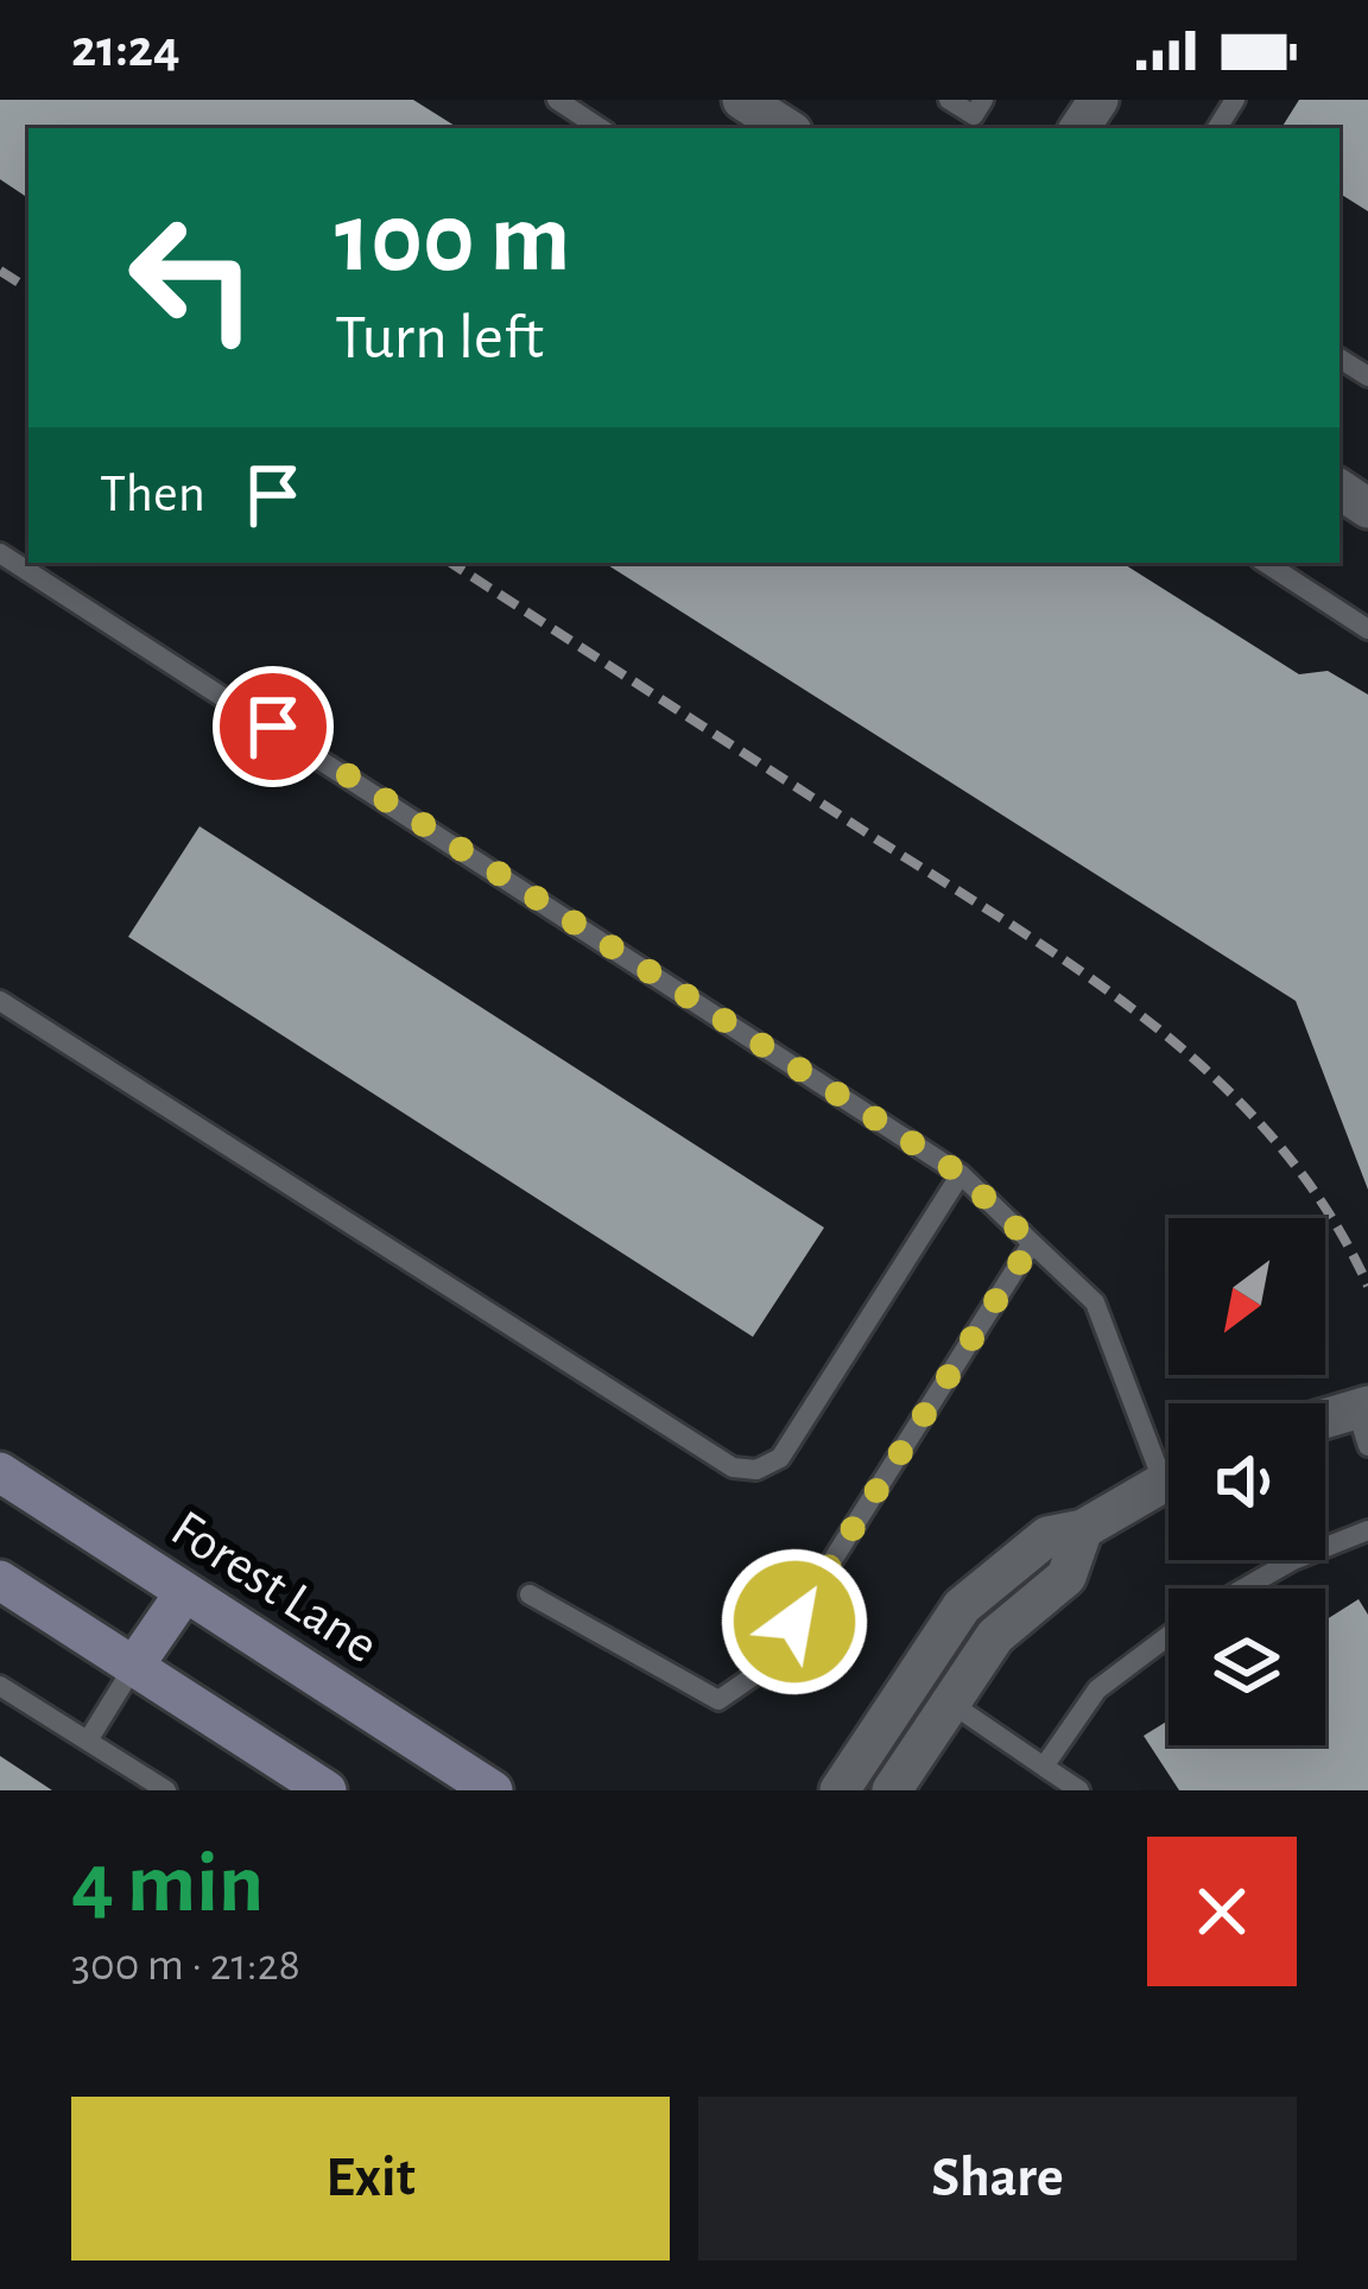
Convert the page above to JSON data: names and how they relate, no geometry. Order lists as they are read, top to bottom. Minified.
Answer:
{"streets":{"main road":["Forest Lane"]},"north":"bottom left","page":{"status":"21:24","turn":["100 m","Turn left"],"then":"Then","heading":["4 min","300 m · 21:28"],"buttons":["Exit","Share"]}}
